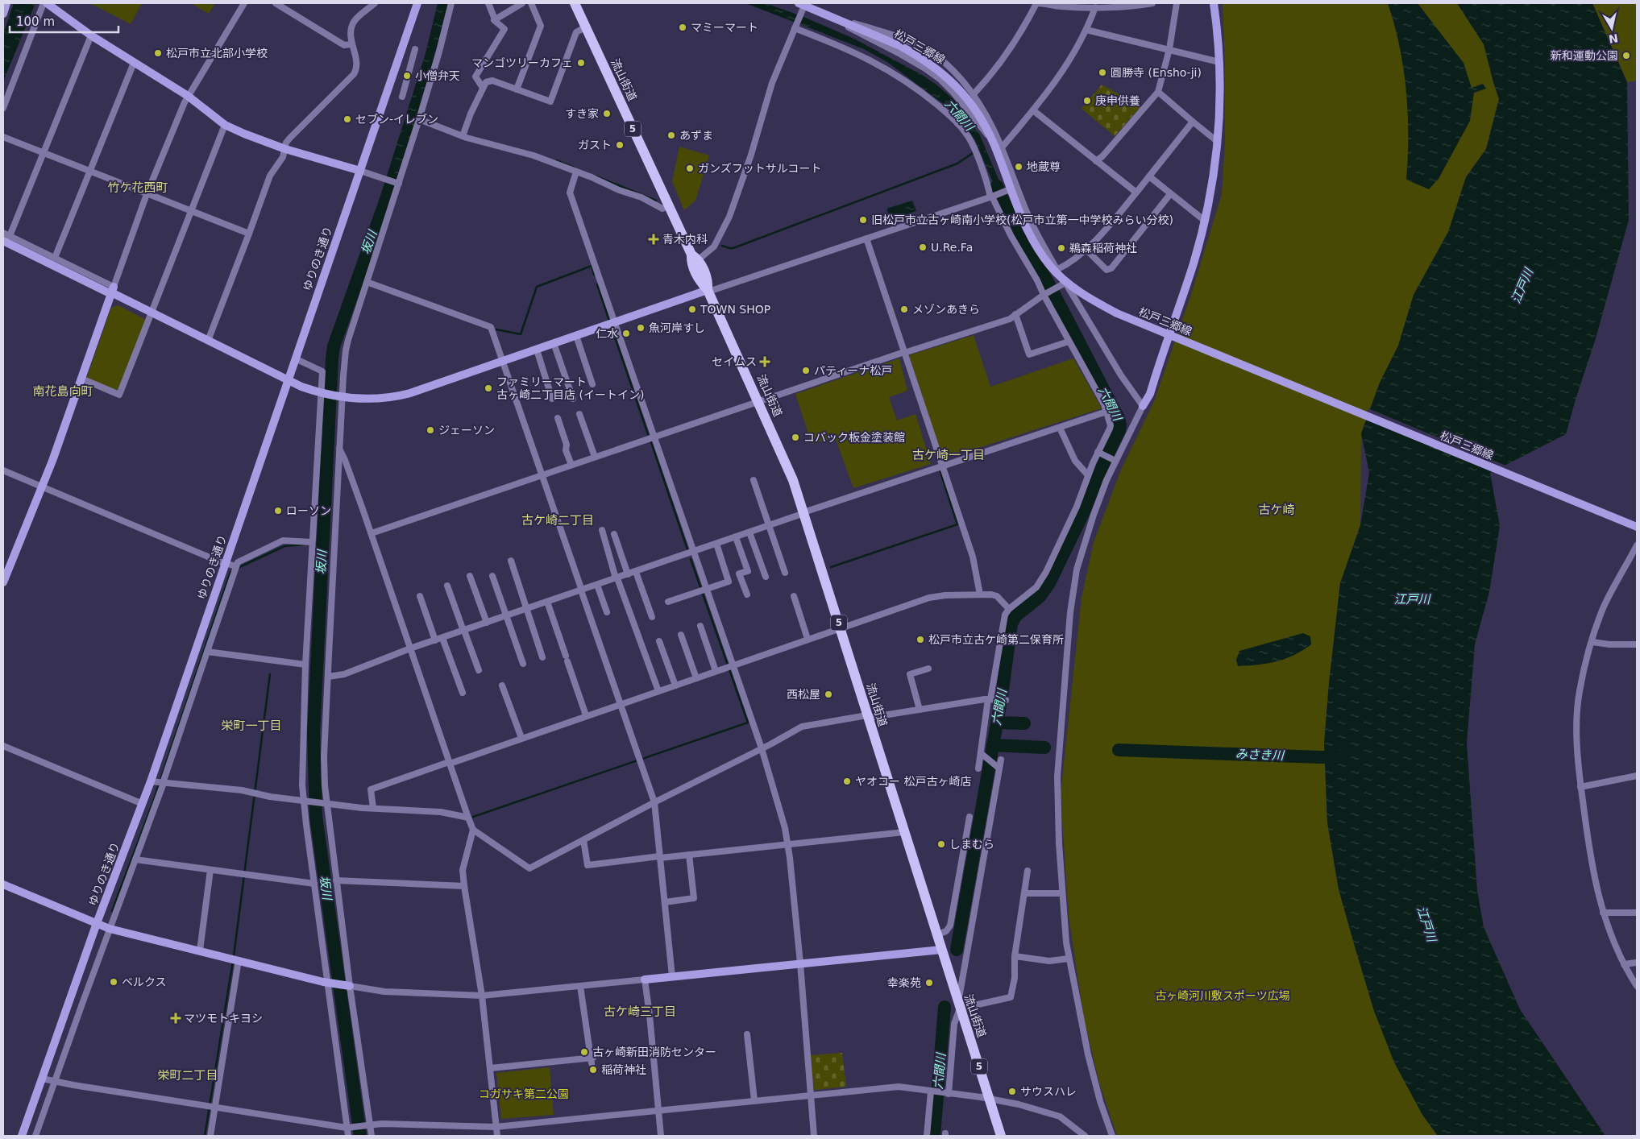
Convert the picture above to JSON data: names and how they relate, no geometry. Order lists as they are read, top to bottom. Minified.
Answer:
{"streets":{"main road":["流山街道","5"],"street":["松戸三郷線","ゆりのき通り"]},"districts":["竹ケ花西町","南花島向町","古ケ崎一丁目","古ケ崎","古ケ崎二丁目","栄町一丁目","古ケ崎三丁目","栄町二丁目"],"water":["六間川","坂川","江戸川","みさき川"],"parks":["古ヶ崎河川敷スポーツ広場","コガサキ第二公園"],"places":{"other":["マミーマート","松戸市立北部小学校","新和運動公園","マンゴツリーカフェ","圓勝寺 (Ensho-ji)","小僧弁天","庚申供養","すき家","セブン-イレブン","あずま","ガスト","地蔵尊","ガンズフットサルコート","旧松戸市立古ヶ崎南小学校(松戸市立第一中学校みらい分校)","U.Re.Fa","鵜森稲荷神社","TOWN SHOP","メゾンあきら","魚河岸すし","仁水","パティーナ松戸","ファミリーマート 古ヶ崎二丁目店 (イートイン)","ジェーソン","コバック板金塗装館","ローソン","松戸市立古ケ崎第二保育所","西松屋","ヤオコー 松戸古ヶ崎店","しまむら","ベルクス","幸楽苑","古ヶ崎新田消防センター","稲荷神社","サウスハレ"],"health":["青木内科","セイムス","マツモトキヨシ"]},"scale_bar":"100 m","north":"bottom"}
